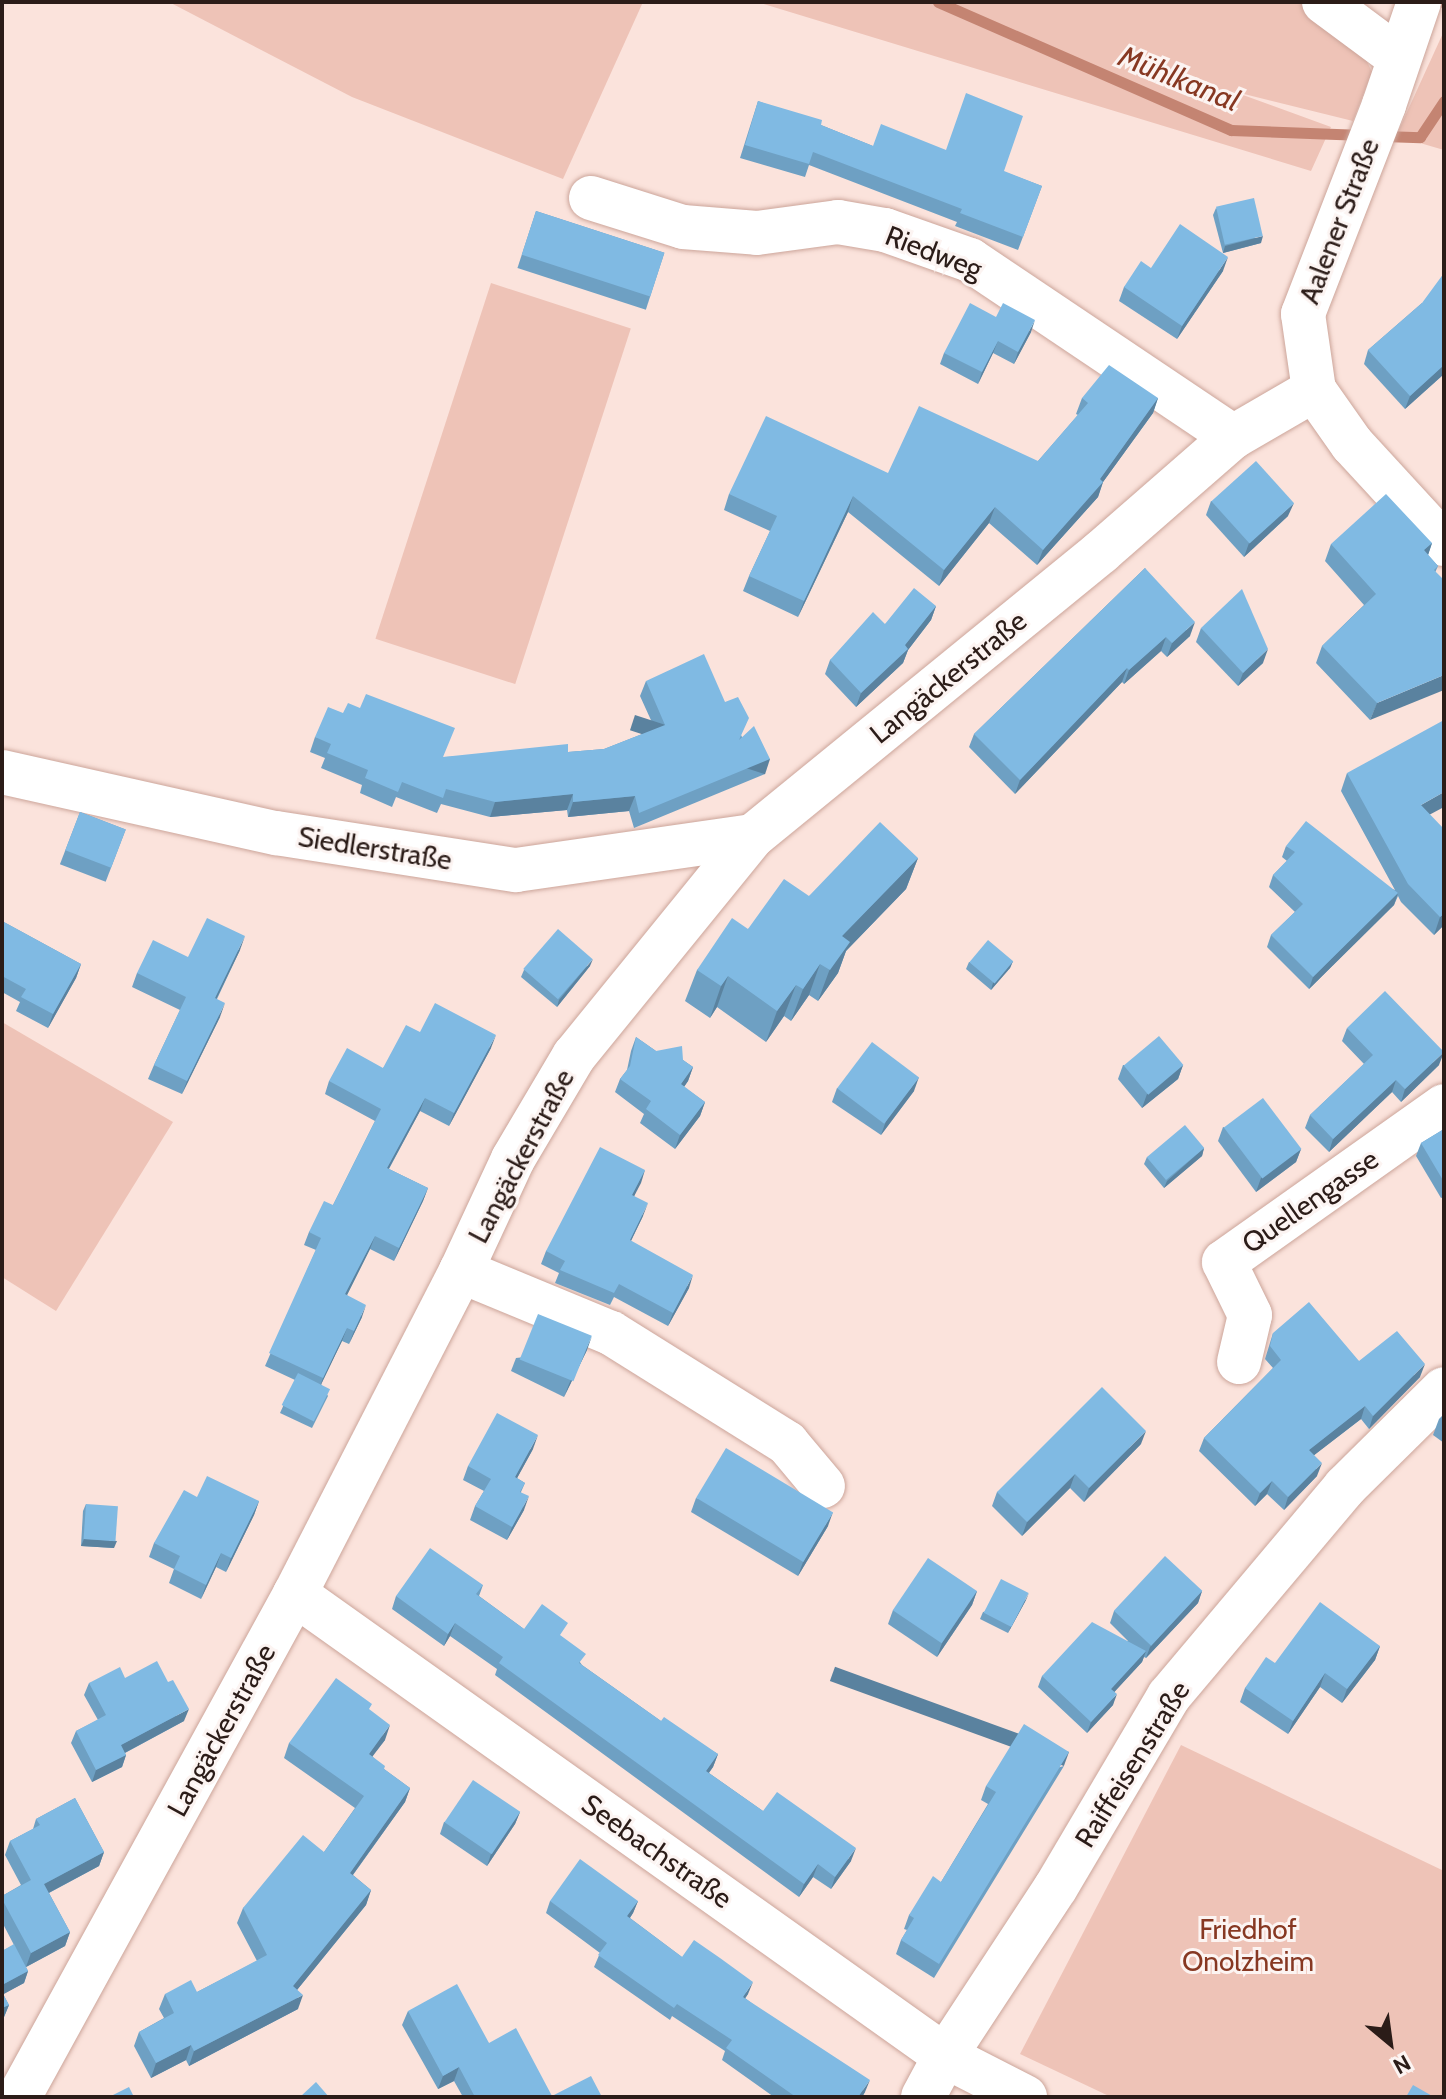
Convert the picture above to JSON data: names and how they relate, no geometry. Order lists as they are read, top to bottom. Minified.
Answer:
{"streets":{"street":["Aalener Straße","Riedweg","Langäckerstraße","Siedlerstraße","Quellengasse","Raiffeisenstraße","Seebachstraße"]},"crossings":[["Aalener Straße","Langäckerstraße"],["Riedweg","Langäckerstraße"],["Langäckerstraße","Siedlerstraße"],["Langäckerstraße","Seebachstraße"],["Raiffeisenstraße","Seebachstraße"]],"water":["Mühlkanal"],"parks":["Friedhof Onolzheim"],"north":"bottom right"}
